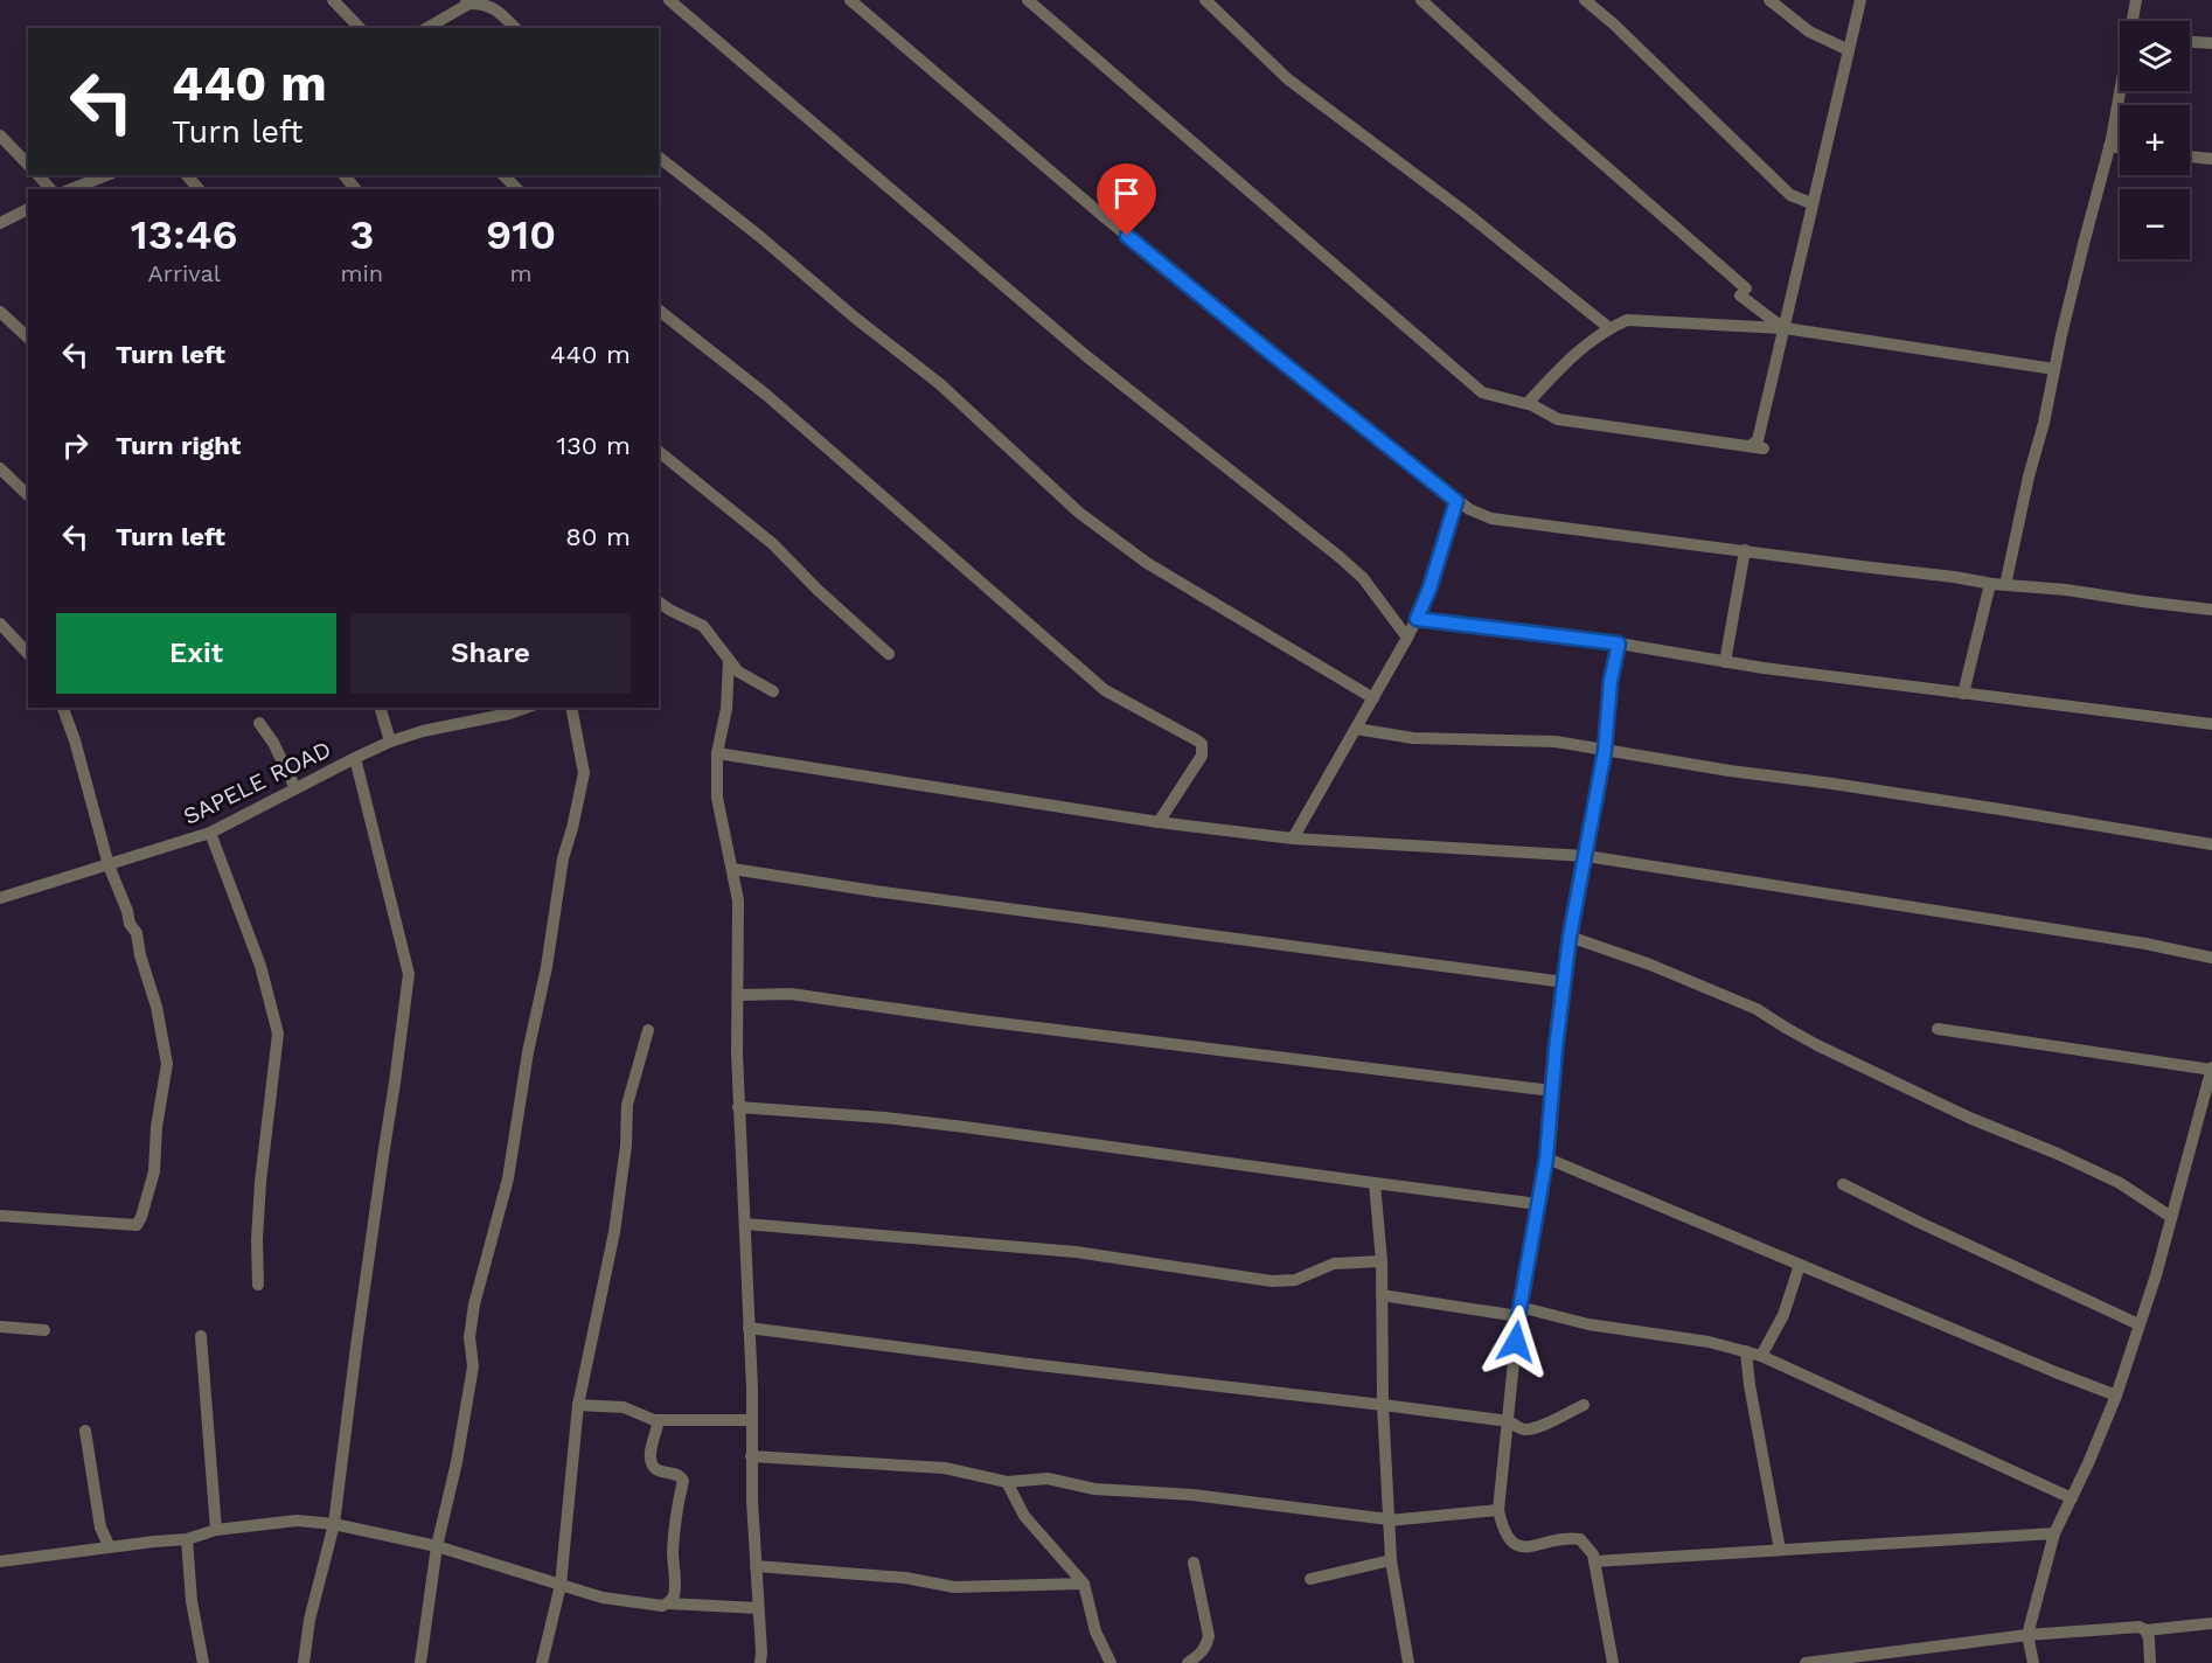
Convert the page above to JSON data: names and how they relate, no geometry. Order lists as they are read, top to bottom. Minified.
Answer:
{"streets":{"street":["SAPELE ROAD"]},"page":{"map_buttons":["+","−"],"turn":["440 m","Turn left"],"eta":["13:46","Arrival","3","min","910","m"],"list":[{"name":"Turn left","value":"440 m"},{"name":"Turn right","value":"130 m"},{"name":"Turn left","value":"80 m"}],"buttons":["Exit","Share"]}}
